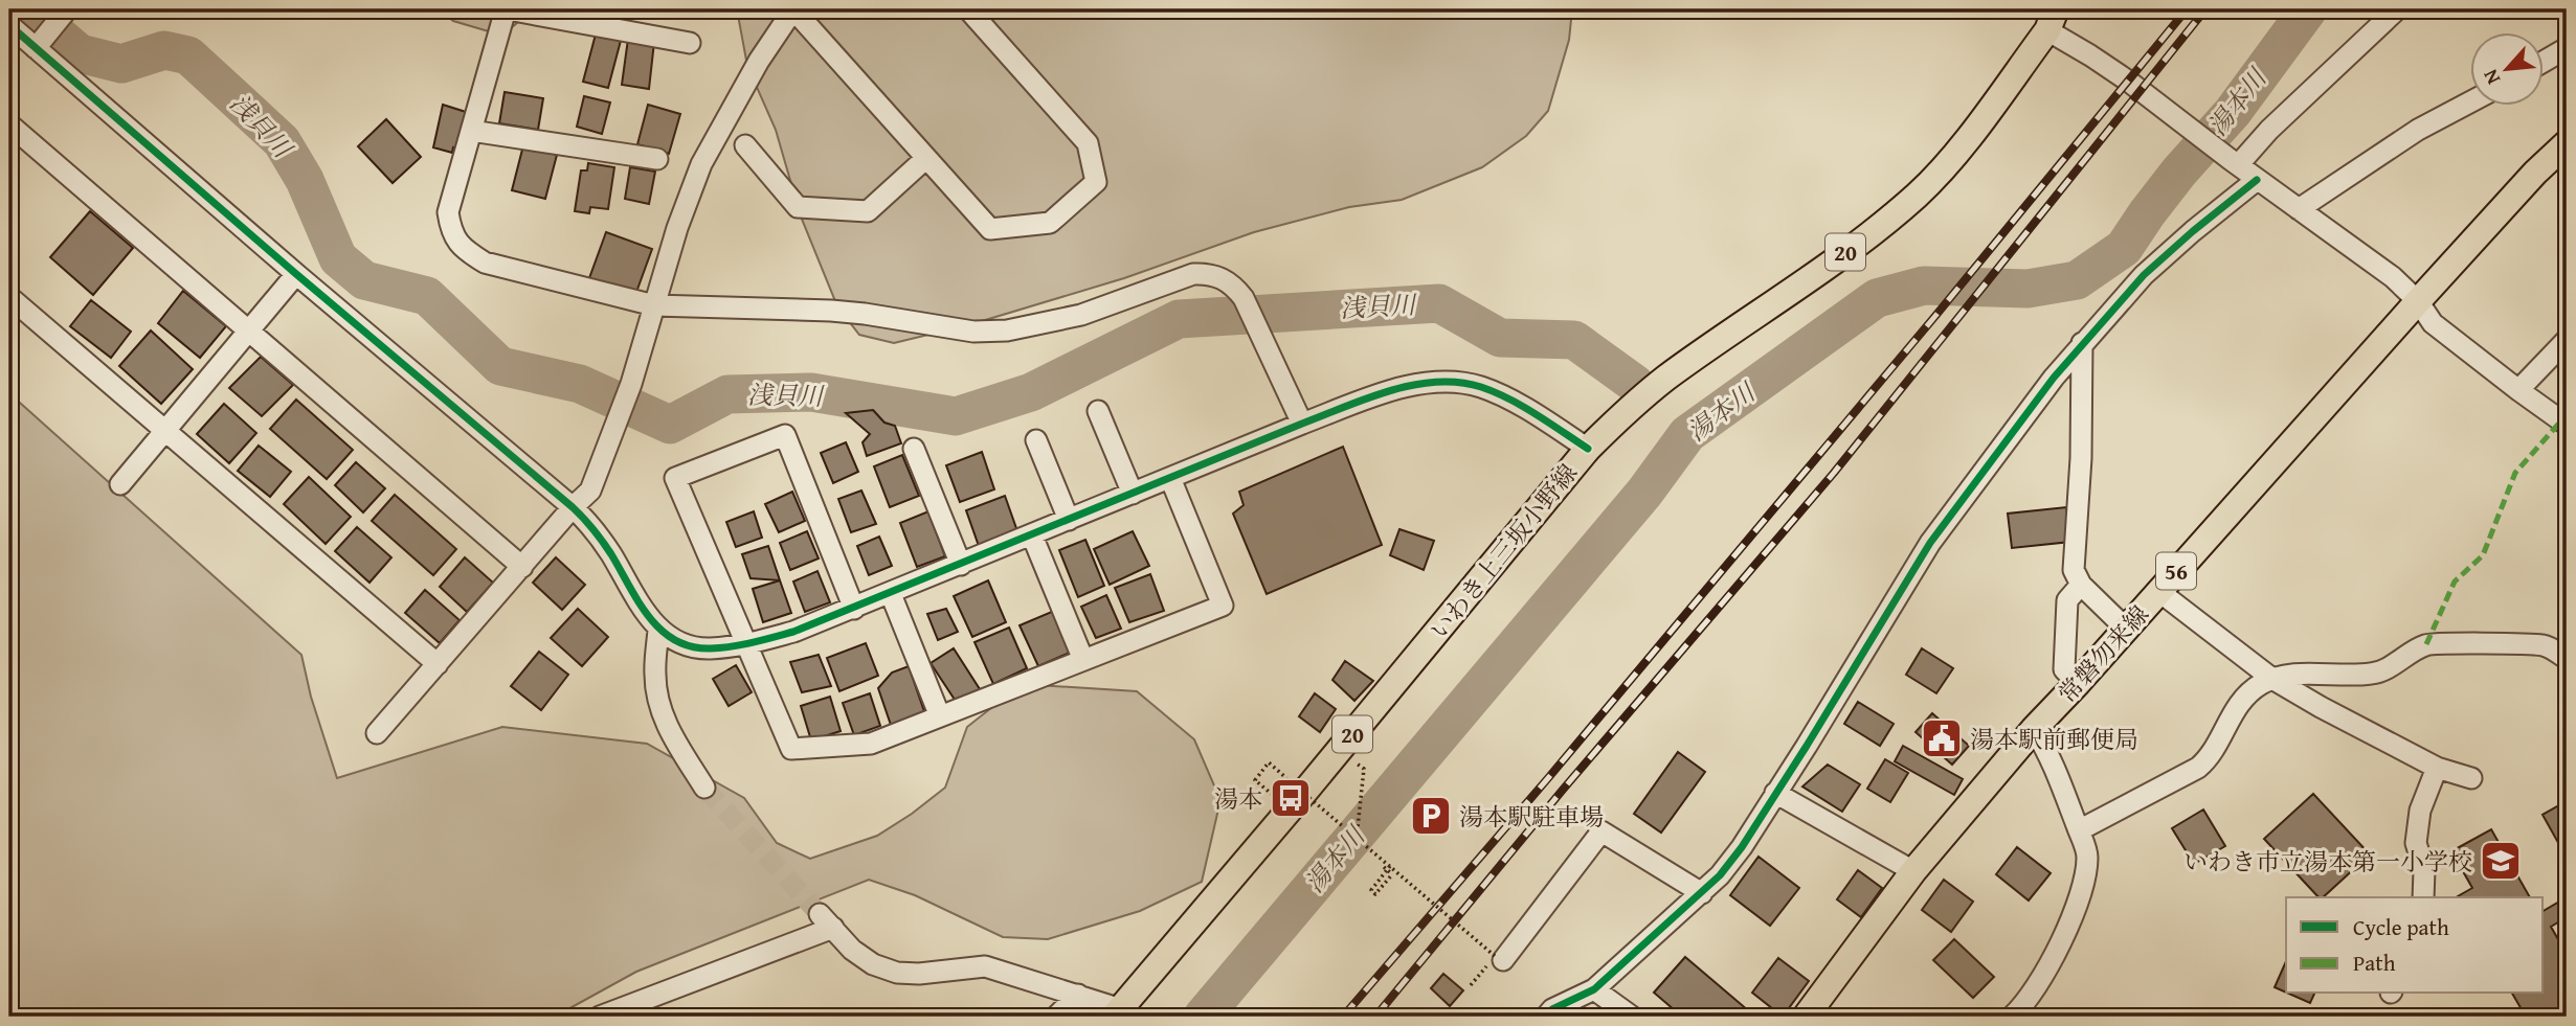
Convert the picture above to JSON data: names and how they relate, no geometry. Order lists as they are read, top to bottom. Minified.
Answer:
{"streets":{"main road":["20","いわき上三坂小野線","56","常磐勿来線"]},"water":["湯本川","浅貝川"],"places":{"public building":["湯本駅前郵便局"],"bus stop":["湯本"],"parking":["湯本駅駐車場"],"school or university":["いわき市立湯本第一小学校"]},"legend":["Cycle path","Path"],"north":"bottom left"}
